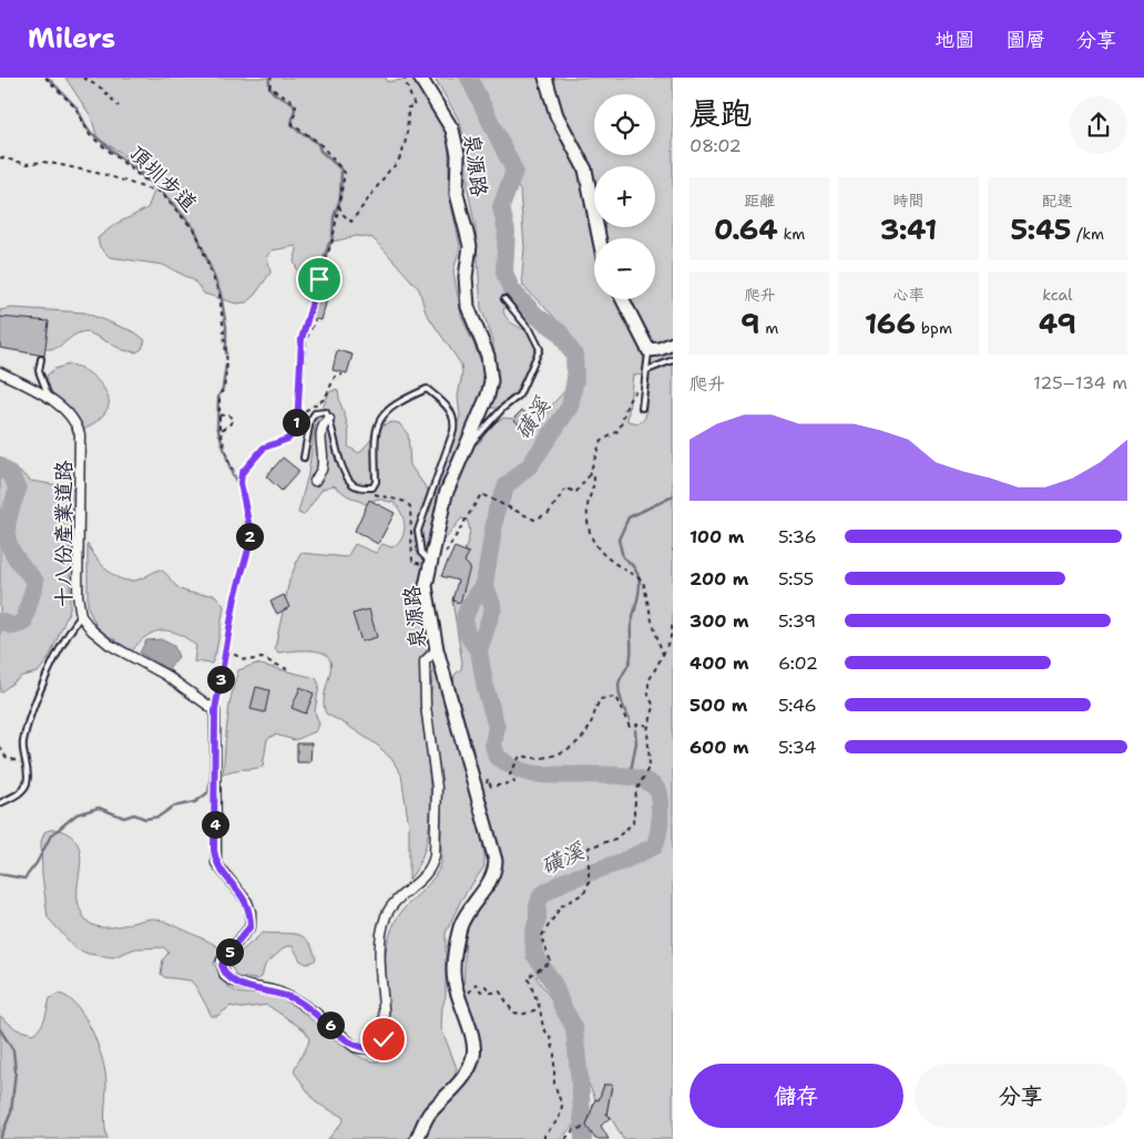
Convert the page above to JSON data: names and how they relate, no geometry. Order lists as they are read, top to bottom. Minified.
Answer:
{"streets":{"street":["泉源路","十八份產業道路"],"path":["頂圳步道"]},"crossings":[["頂圳步道","十八份產業道路"]],"water":["磺溪"],"page":{"header":"Milers","nav":["地圖","圖層","分享"],"heading":["晨跑","08:02"],"map_buttons":["+","−"],"stats":[["距離","0.64 km"],["時間","3:41"],["配速","5:45 /km"],["爬升","9 m"],["心率","166 bpm"],["kcal","49"]],"chart":["爬升","125–134 m"],"pins":["1","2","3","4","5","6"],"list":[{"name":"100 m","note":"5:36"},{"name":"200 m","note":"5:55"},{"name":"300 m","note":"5:39"},{"name":"400 m","note":"6:02"},{"name":"500 m","note":"5:46"},{"name":"600 m","note":"5:34"}],"buttons":["儲存","分享"]}}
